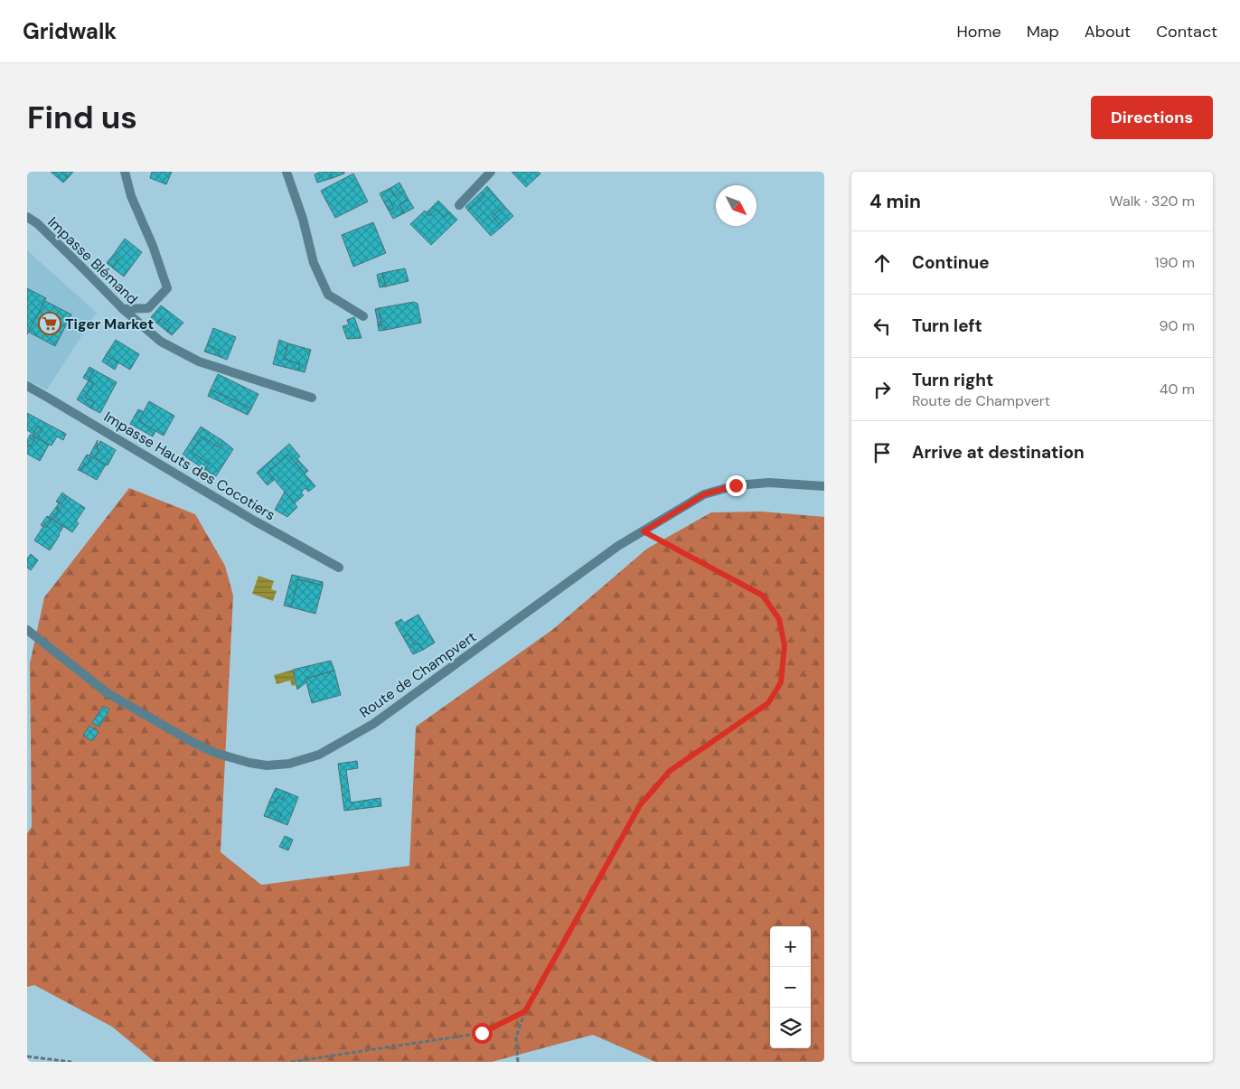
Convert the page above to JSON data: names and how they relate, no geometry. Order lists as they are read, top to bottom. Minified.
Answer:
{"streets":{"street":["Impasse Blémand","Impasse Hauts des Cocotiers","Route de Champvert"]},"places":{"supermarket":["Tiger Market"]},"north":"bottom right","page":{"header":"Gridwalk","nav":["Home","Map","About","Contact"],"buttons":"Directions","title":"Find us","heading":["4 min","Walk · 320 m"],"list":[["Continue","190 m"],["Turn left","90 m"],["Turn right","Route de Champvert","40 m"],"Arrive at destination"],"map_buttons":["+","−"]}}
